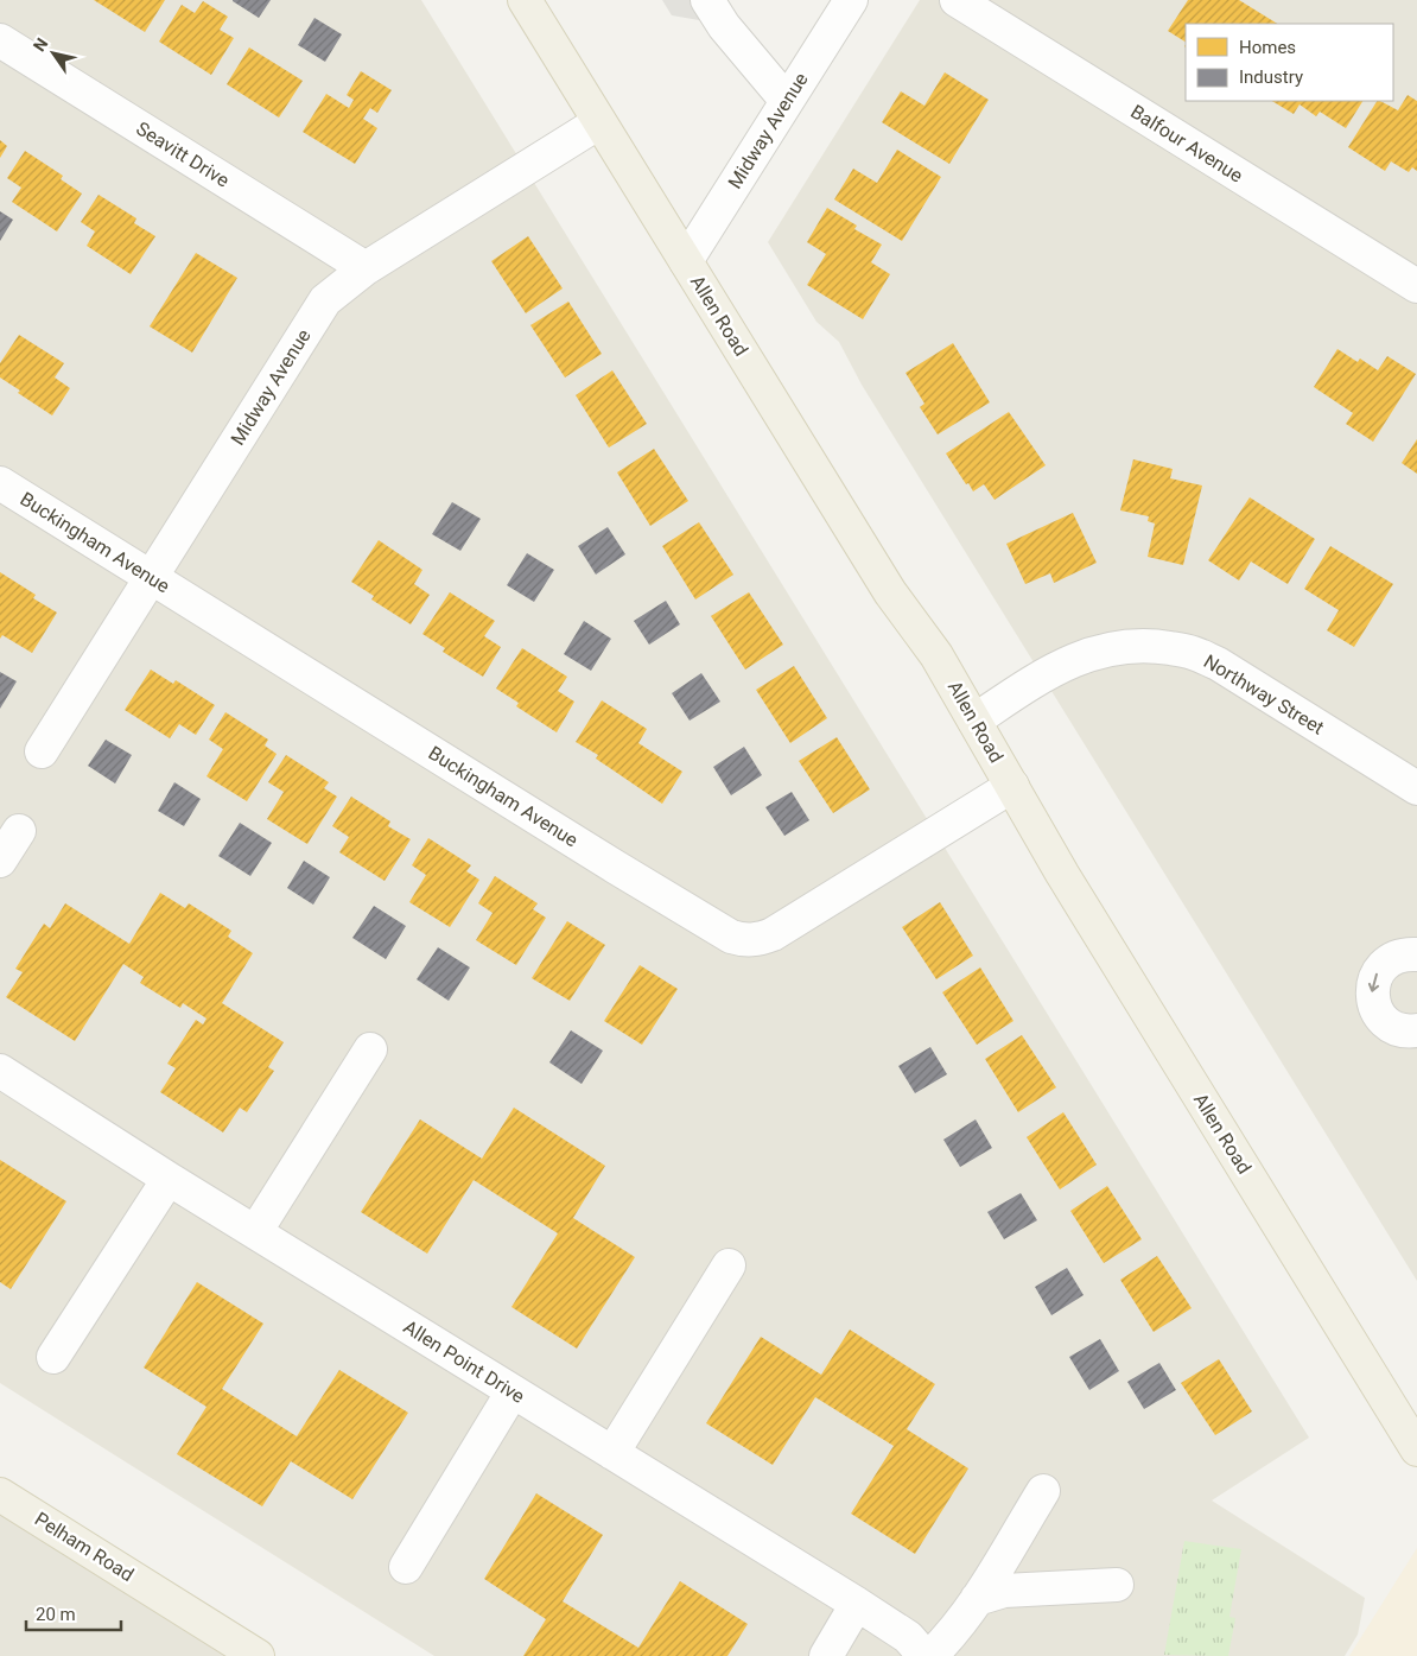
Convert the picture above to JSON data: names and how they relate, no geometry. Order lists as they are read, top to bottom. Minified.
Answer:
{"streets":{"main road":["Allen Road","Pelham Road"],"street":["Midway Avenue","Balfour Avenue","Seavitt Drive","Buckingham Avenue","Northway Street","Allen Point Drive"]},"crossings":[["Midway Avenue","Seavitt Drive"],["Midway Avenue","Allen Road"],["Midway Avenue","Buckingham Avenue"],["Allen Road","Buckingham Avenue"],["Allen Road","Northway Street"]],"legend":["Homes","Industry"],"scale_bar":"20 m","north":"top left"}
